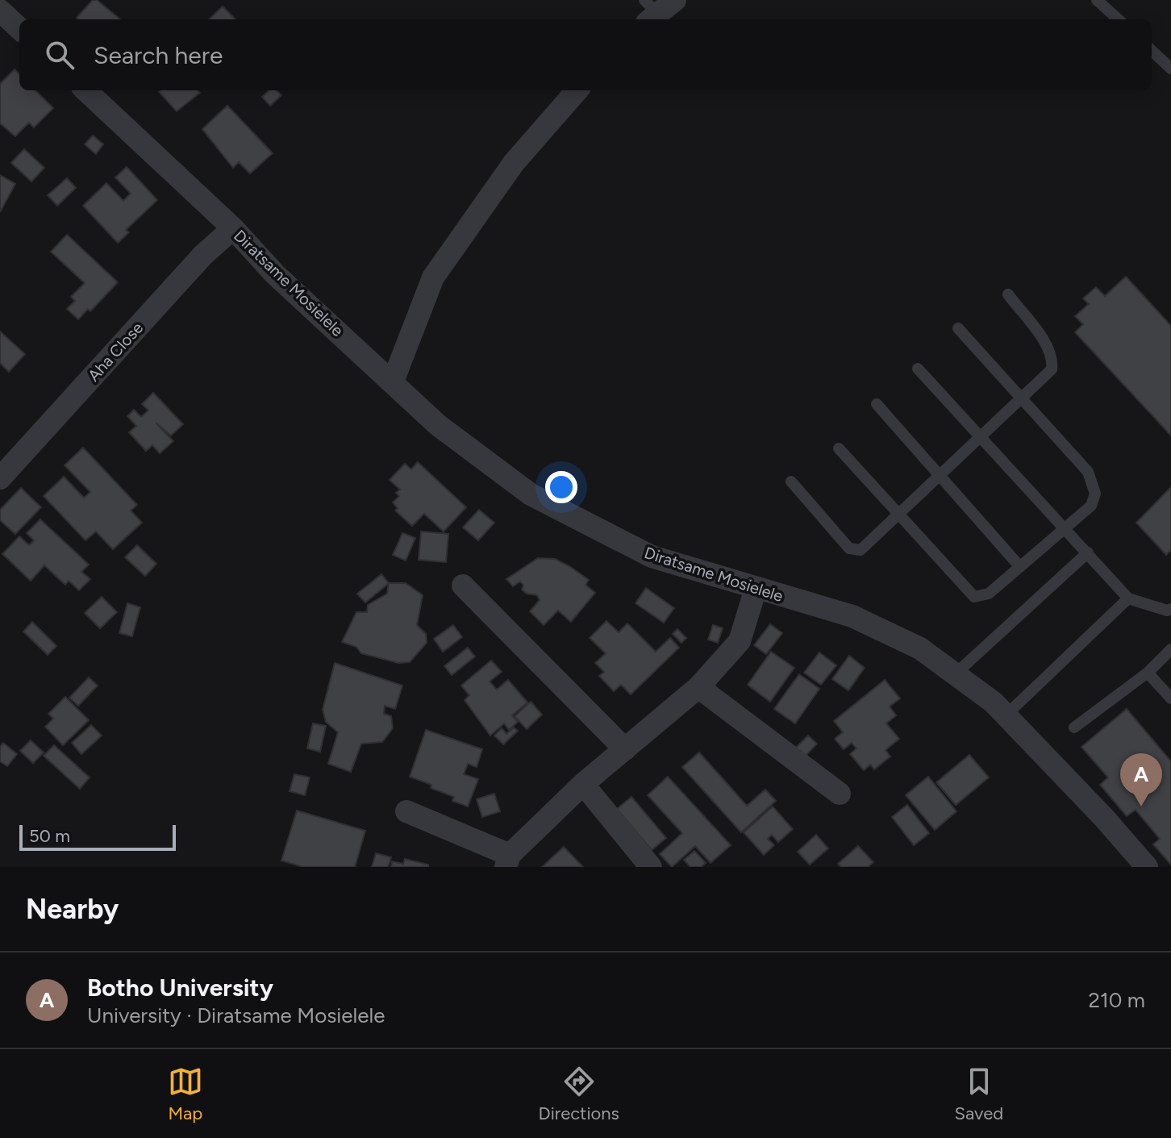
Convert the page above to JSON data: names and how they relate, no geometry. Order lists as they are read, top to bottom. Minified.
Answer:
{"streets":{"street":["Diratsame Mosielele","Aha Close"]},"crossings":[["Diratsame Mosielele","Aha Close"]],"scale_bar":"50 m","page":{"search":"Search here","pins":"A","scale":"50 m","heading":"Nearby","list":[{"mark":"A","name":"Botho University","note":"University · Diratsame Mosielele","value":"210 m"}],"nav":["Map","Directions","Saved"]}}
